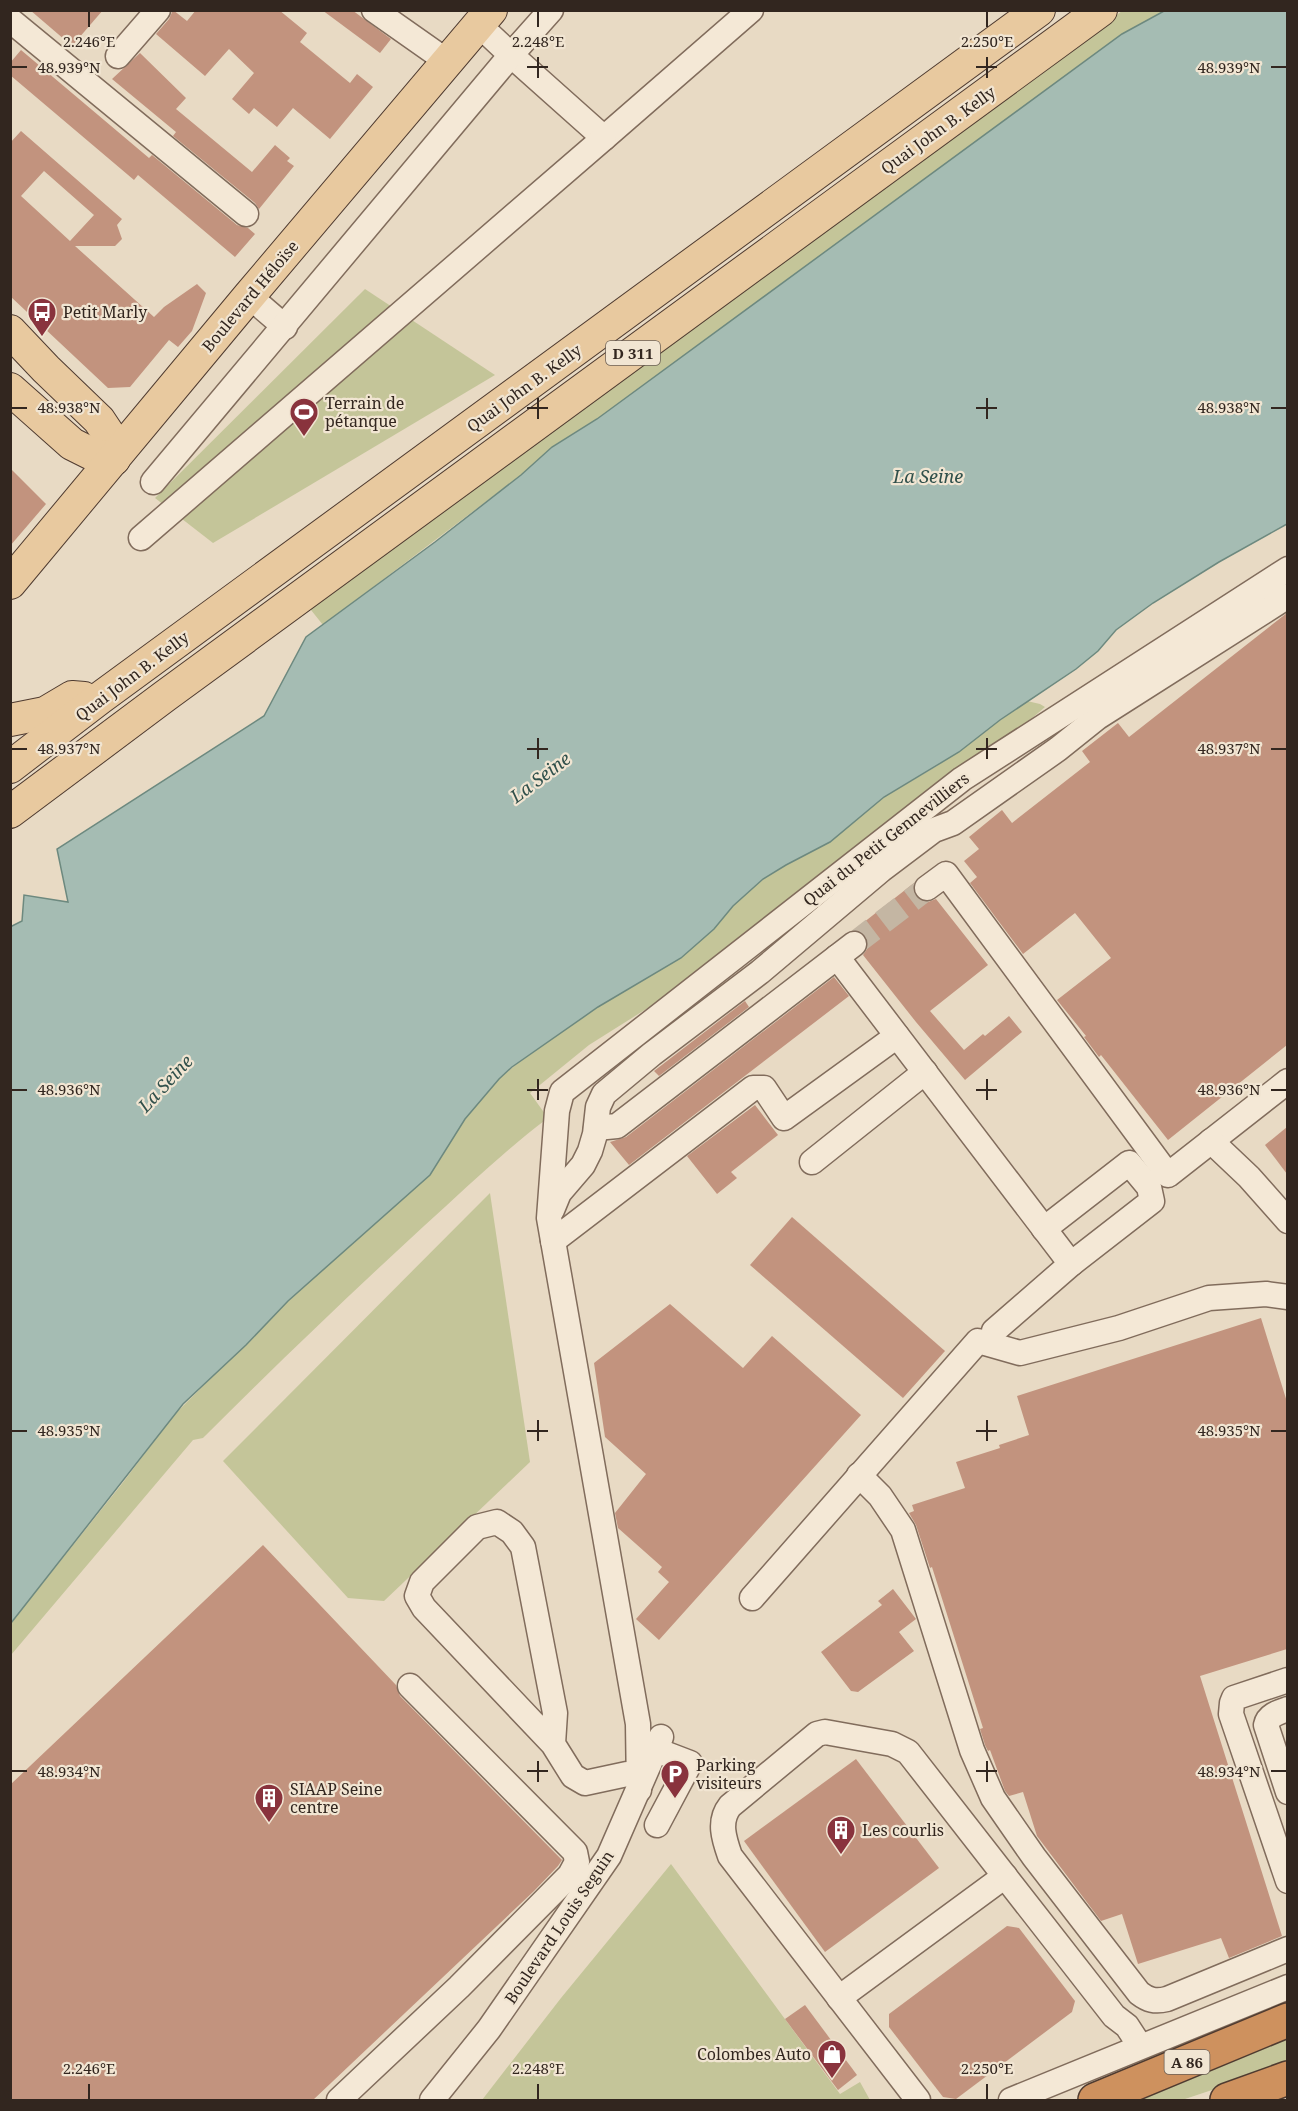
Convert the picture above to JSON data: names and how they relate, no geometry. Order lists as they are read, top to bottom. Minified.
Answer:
{"streets":{"highway":["A 86"],"main road":["Quai John B. Kelly","Boulevard Héloïse","D 311"],"street":["Quai du Petit Gennevilliers","Boulevard Louis Seguin"]},"crossings":[["Quai John B. Kelly","D 311"]],"water":["La Seine"],"places":{"bus stop":["Petit Marly"],"sports":["Terrain de pétanque"],"parking":["Parking visiteurs"],"building":["SIAAP Seine centre","Les courlis"],"shop":["Colombes Auto"]},"coordinates":["2.246°E","2.248°E","2.250°E","48.939°N","48.938°N","48.937°N","48.936°N","48.935°N","48.934°N"]}
